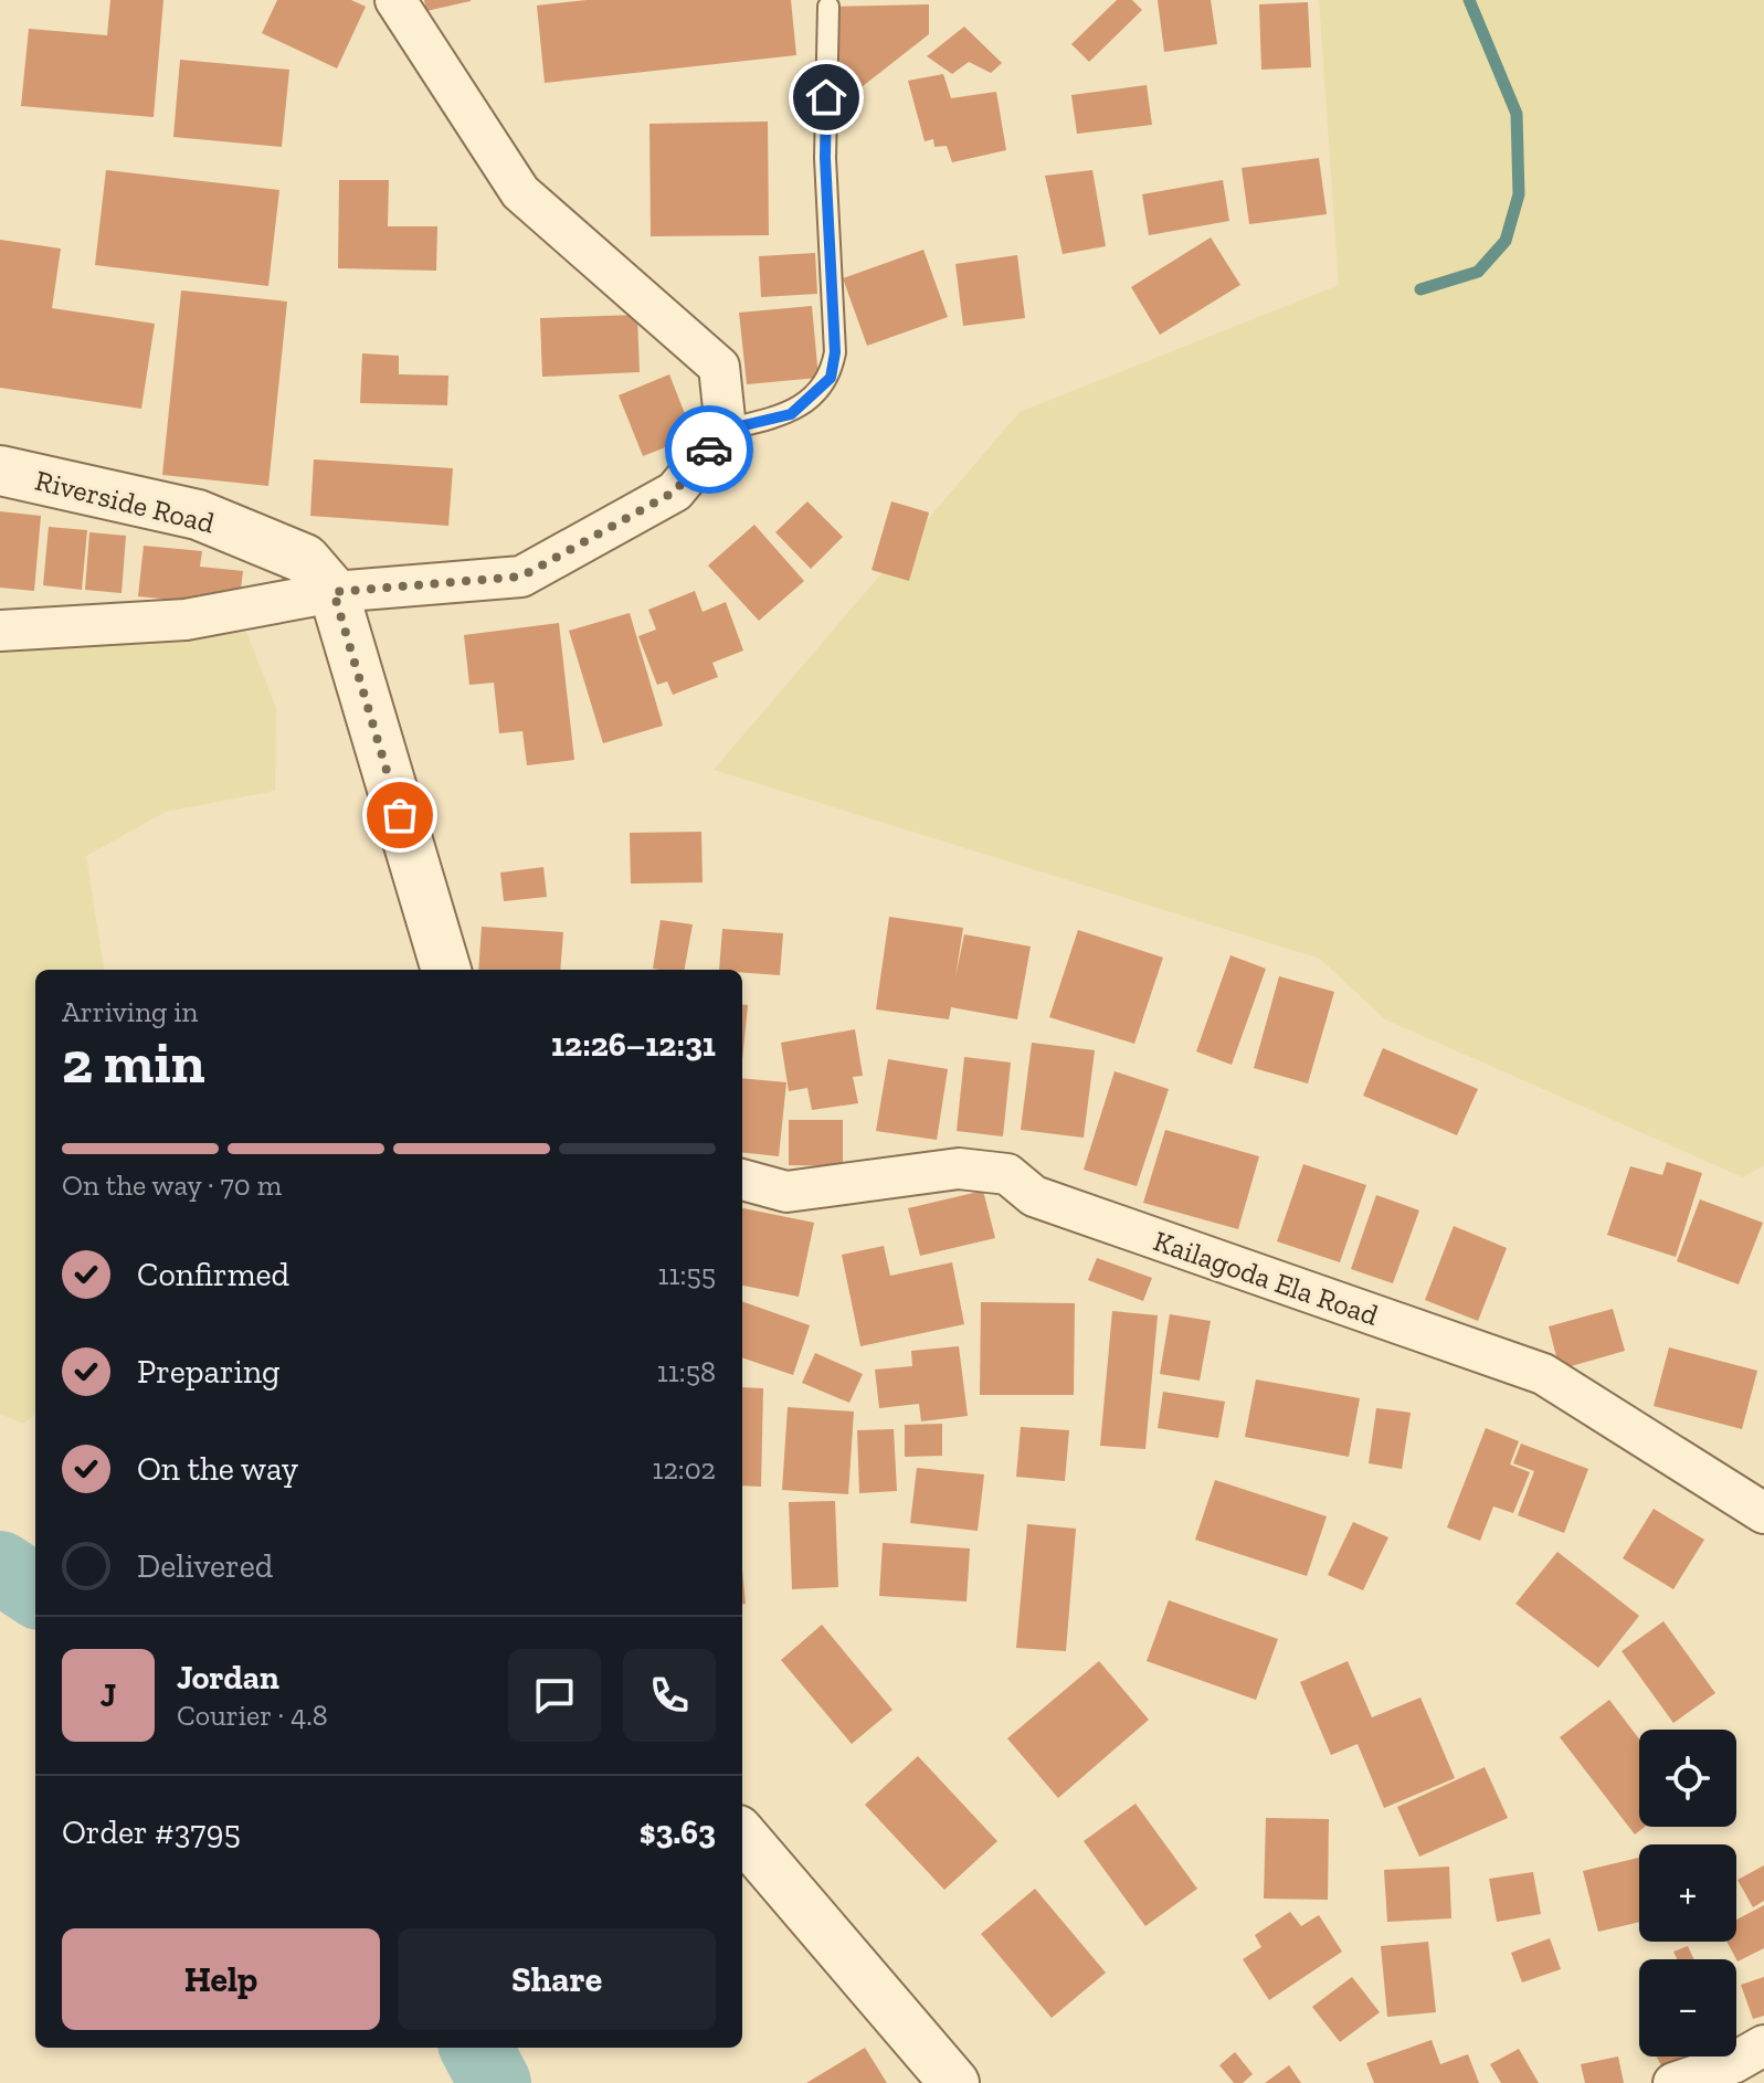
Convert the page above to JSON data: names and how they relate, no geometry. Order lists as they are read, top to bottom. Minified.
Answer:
{"streets":{"street":["Riverside Road","Kailagoda Ela Road"]},"page":{"heading":["2 min","Arriving in","12:26–12:31"],"panel":["Jordan","Courier · 4.8","Order #3795","$3.63"],"bar":"On the way · 70 m","list":[["Confirmed","11:55"],["Preparing","11:58"],["On the way","12:02"],"Delivered"],"round":"J","map_buttons":["+","−"],"buttons":["Help","Share"]}}
